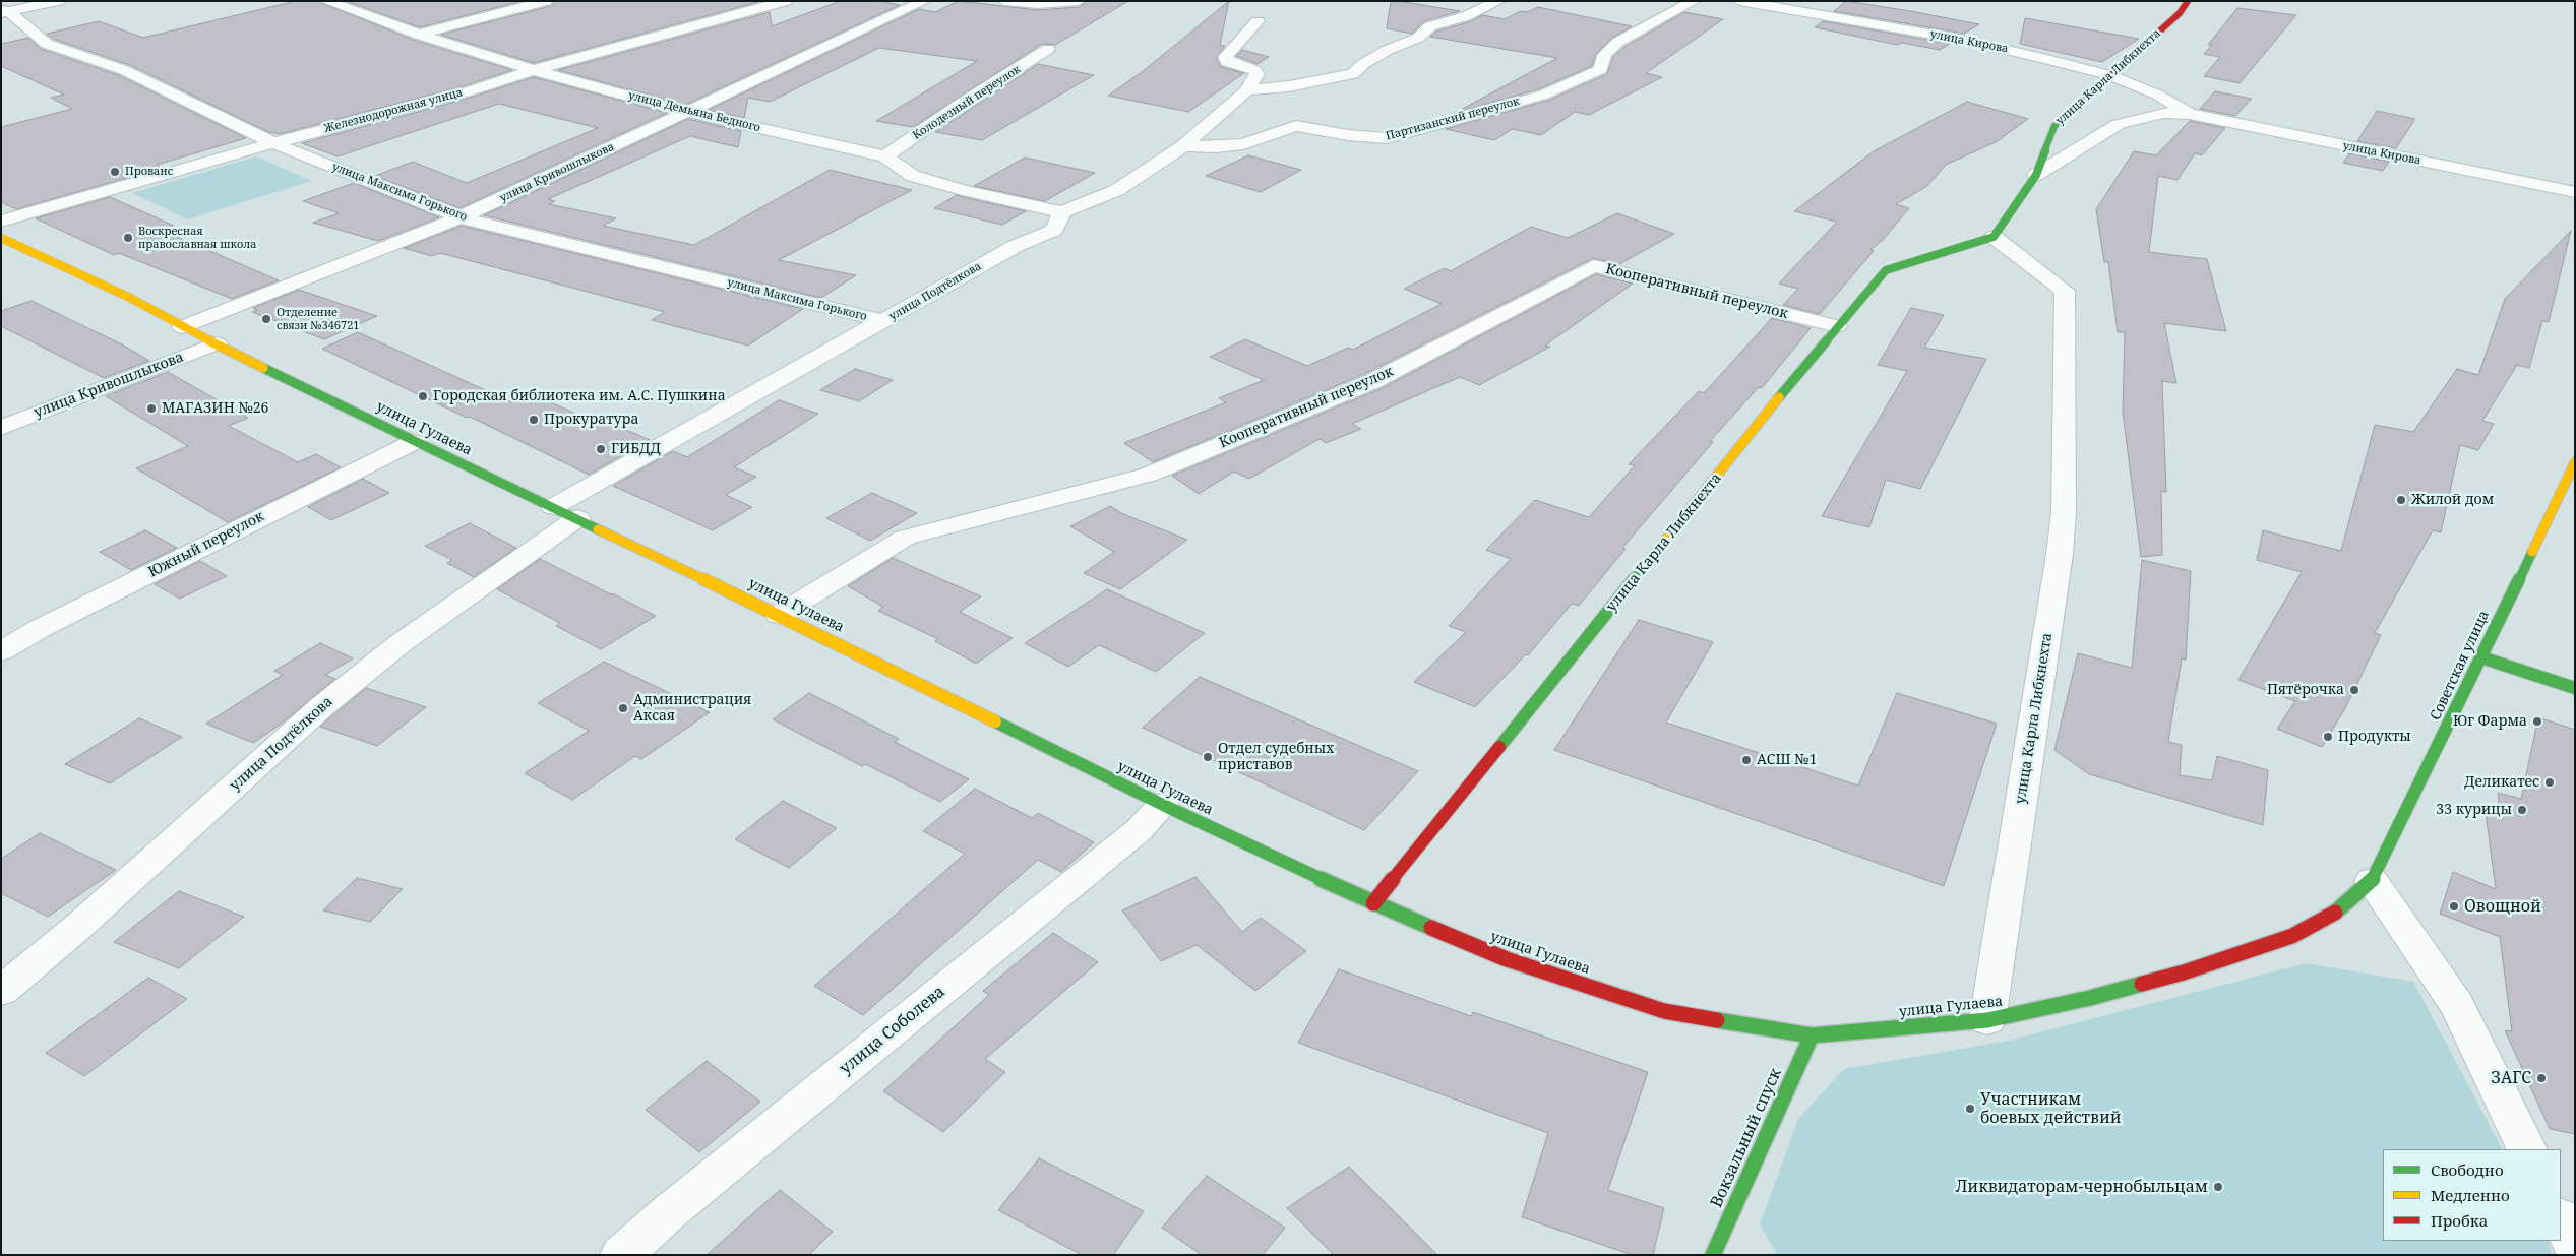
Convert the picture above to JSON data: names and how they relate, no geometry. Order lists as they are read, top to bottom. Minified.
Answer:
{"streets":{"main road":["улица Карла Либкнехта","улица Гулаева","Советская улица","Вокзальный спуск"],"street":["улица Кирова","Колодезный переулок","Железнодорожная улица","улица Демьяна Бедного","Партизанский переулок","улица Кривошлыкова","улица Максима Горького","улица Подтёлкова","Кооперативный переулок","Южный переулок","улица Соболева"]},"crossings":[["улица Кирова","улица Карла Либкнехта"],["улица Карла Либкнехта","Кооперативный переулок"],["улица Карла Либкнехта","улица Гулаева"],["Колодезный переулок","улица Демьяна Бедного"],["Железнодорожная улица","улица Демьяна Бедного"],["Железнодорожная улица","улица Максима Горького"],["улица Демьяна Бедного","улица Кривошлыкова"],["улица Демьяна Бедного","улица Подтёлкова"],["улица Кривошлыкова","улица Максима Горького"],["улица Кривошлыкова","улица Гулаева"],["улица Максима Горького","улица Подтёлкова"],["улица Подтёлкова","улица Гулаева"],["Кооперативный переулок","улица Гулаева"],["улица Гулаева","Южный переулок"],["улица Гулаева","Советская улица"],["улица Гулаева","улица Соболева"],["улица Гулаева","Вокзальный спуск"]],"places":["Прованс","Воскресная православная школа","Отделение связи №346721","Городская библиотека им. А.С. Пушкина","МАГАЗИН №26","Прокуратура","ГИБДД","Жилой дом","Пятёрочка","Администрация Аксая","Юг Фарма","Продукты","Отдел судебных приставов","АСШ №1","Деликатес","33 курицы","Овощной","ЗАГС","Участникам боевых действий","Ликвидаторам-чернобыльцам"],"legend":["Свободно","Медленно","Пробка"]}
